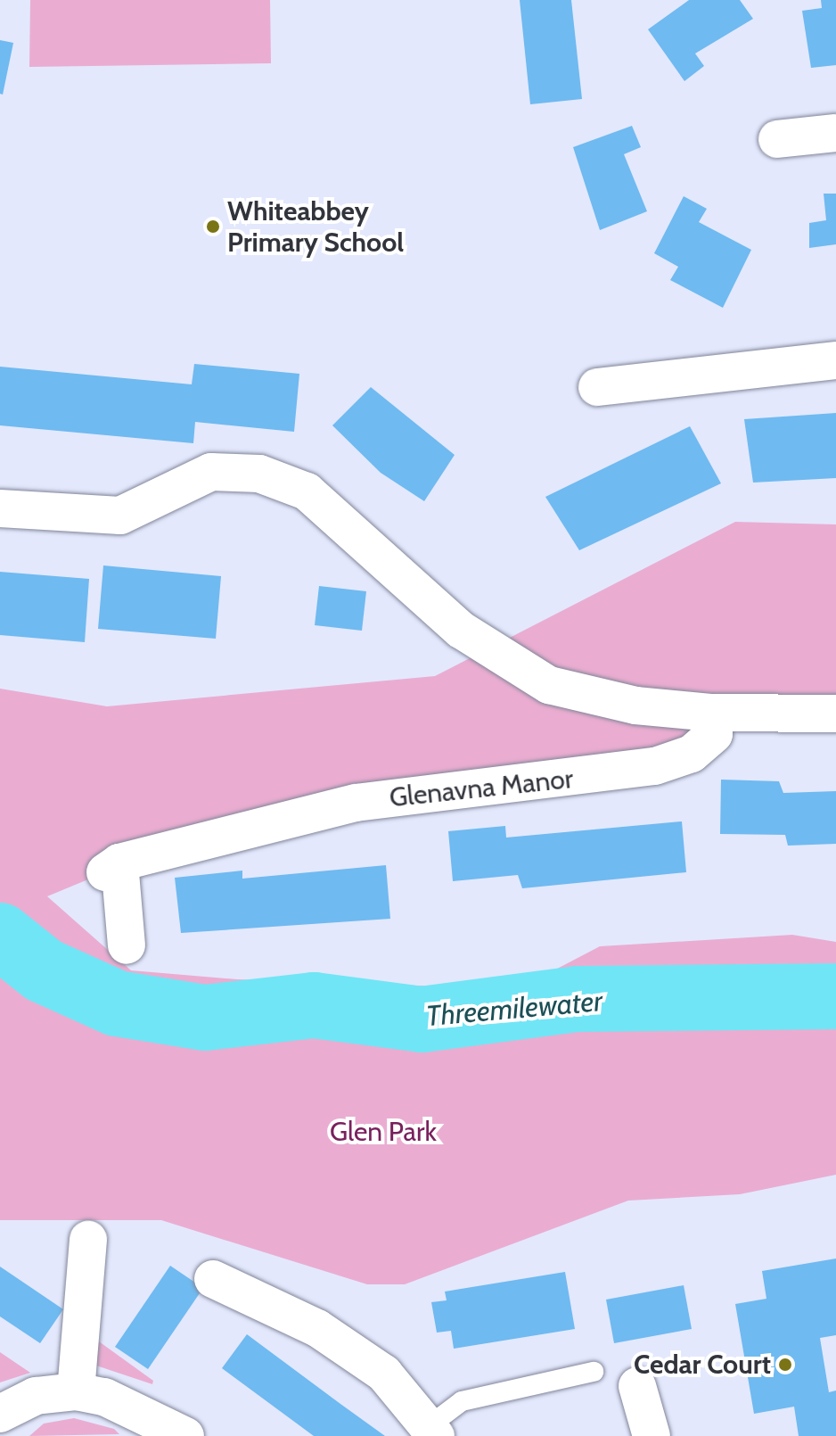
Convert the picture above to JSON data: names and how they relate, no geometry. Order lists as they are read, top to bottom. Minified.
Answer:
{"streets":{"street":["Glenavna Manor"]},"water":["Threemilewater"],"parks":["Glen Park"],"places":["Whiteabbey Primary School","Cedar Court"]}
